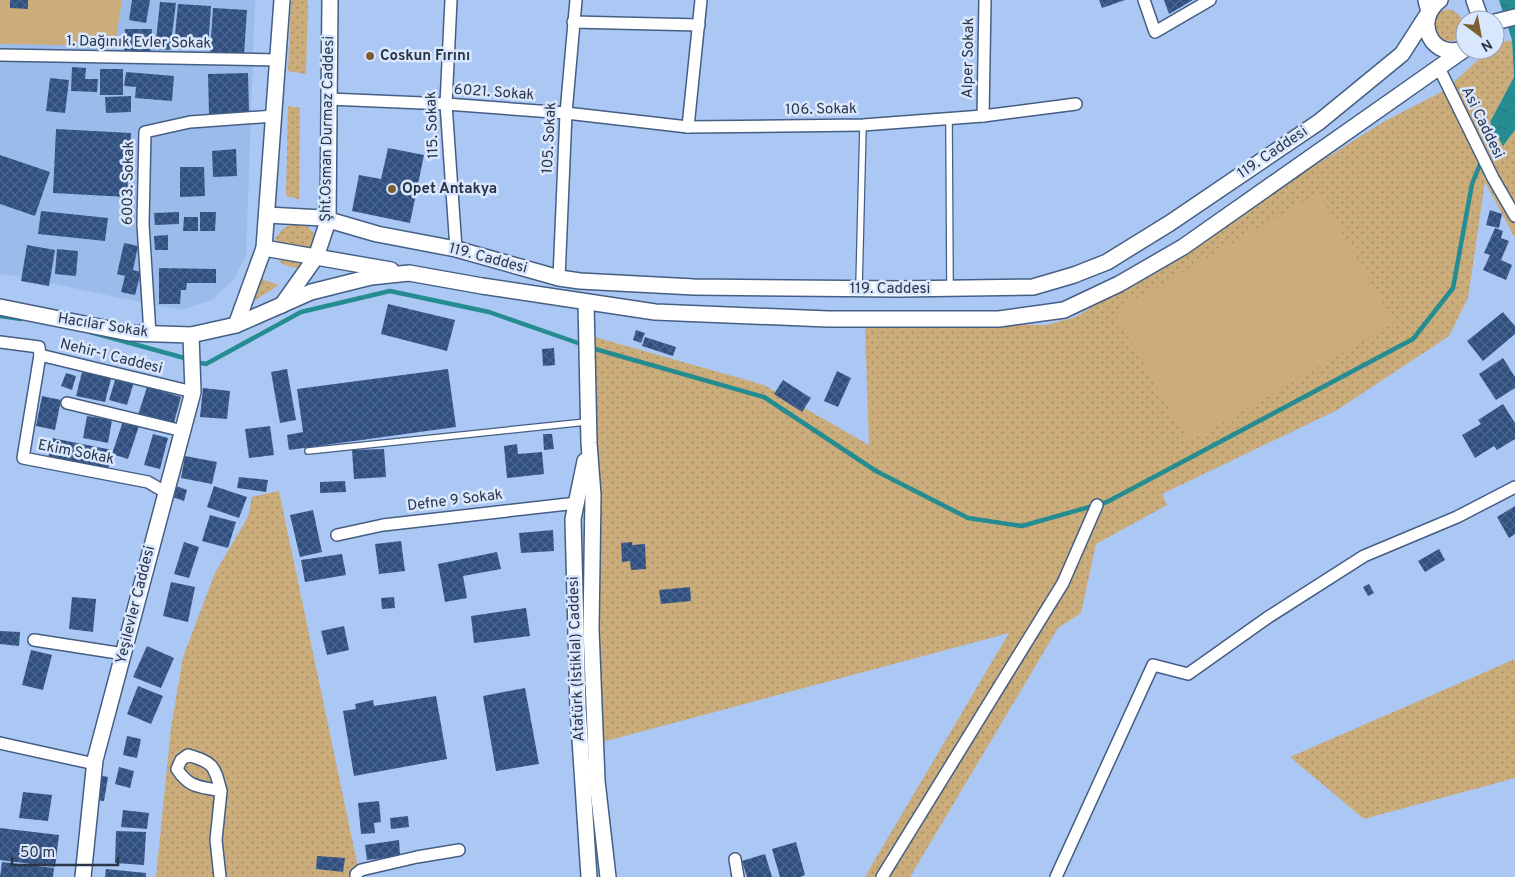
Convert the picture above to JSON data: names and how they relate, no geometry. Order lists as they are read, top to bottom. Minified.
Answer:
{"streets":{"street":["1. Dağınık Evler Sokak","Alper Sokak","6021. Sokak","106. Sokak","Asi Caddesi","115. Sokak","Şht.Osman Durmaz Caddesi","105. Sokak","119. Caddesi","6003. Sokak","Hacılar Sokak","Nehir-1 Caddesi","Ekim Sokak","Defne 9 Sokak","Yeşilevler Caddesi","Atatürk (İstiklal) Caddesi"]},"crossings":[["Alper Sokak","106. Sokak"],["6021. Sokak","106. Sokak"],["6021. Sokak","115. Sokak"],["6021. Sokak","Şht.Osman Durmaz Caddesi"],["6021. Sokak","105. Sokak"],["106. Sokak","105. Sokak"],["Asi Caddesi","119. Caddesi"],["115. Sokak","119. Caddesi"],["Şht.Osman Durmaz Caddesi","119. Caddesi"],["105. Sokak","119. Caddesi"],["119. Caddesi","Hacılar Sokak"],["119. Caddesi","Atatürk (İstiklal) Caddesi"],["6003. Sokak","Hacılar Sokak"],["Hacılar Sokak","Yeşilevler Caddesi"],["Nehir-1 Caddesi","Ekim Sokak"],["Nehir-1 Caddesi","Yeşilevler Caddesi"],["Ekim Sokak","Yeşilevler Caddesi"],["Defne 9 Sokak","Atatürk (İstiklal) Caddesi"]],"places":["Coskun Fırını","Opet Antakya"],"scale_bar":"50 m","north":"bottom right"}
